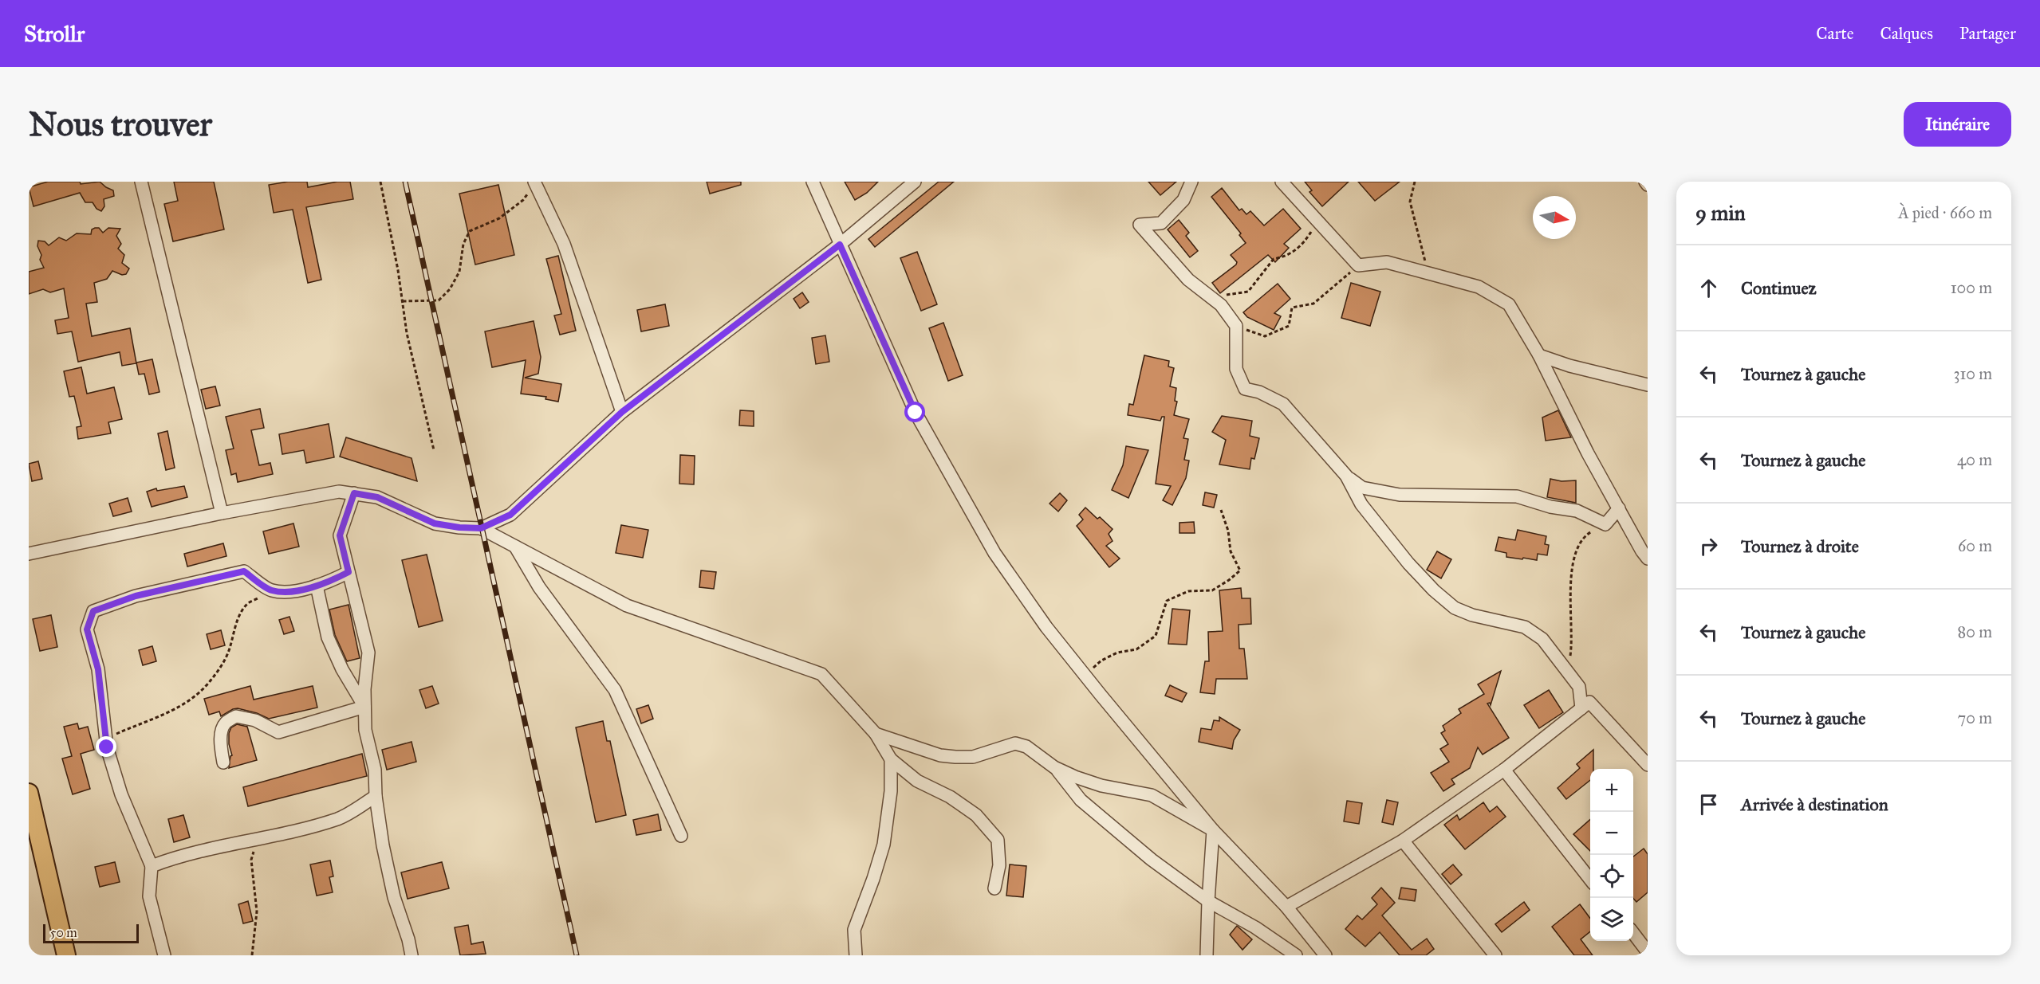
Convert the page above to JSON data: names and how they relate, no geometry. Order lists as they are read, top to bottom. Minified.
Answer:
{"scale_bar":"50 m","north":"right","page":{"header":"Strollr","nav":["Carte","Calques","Partager"],"buttons":"Itinéraire","title":"Nous trouver","heading":["9 min","À pied · 660 m"],"list":[["Continuez","100 m"],["Tournez à gauche","310 m"],["Tournez à gauche","40 m"],["Tournez à droite","60 m"],["Tournez à gauche","80 m"],["Tournez à gauche","70 m"],"Arrivée à destination"],"map_buttons":["+","−"],"scale":"50 m"}}
